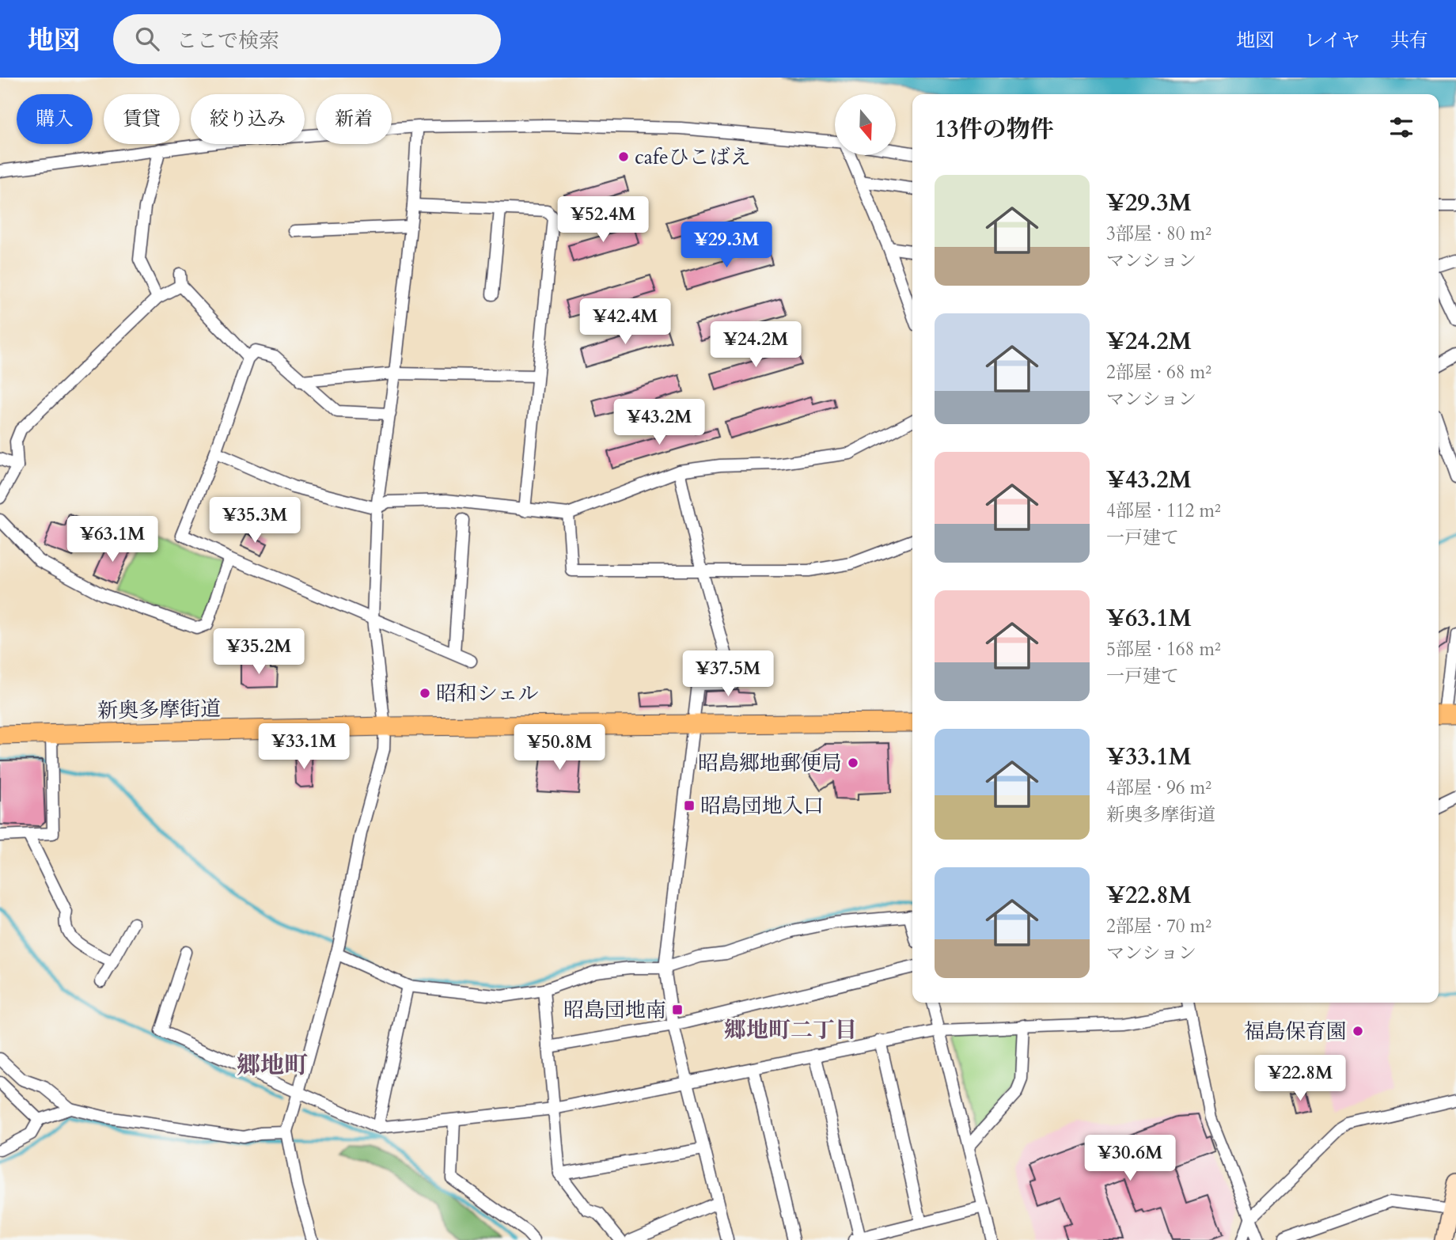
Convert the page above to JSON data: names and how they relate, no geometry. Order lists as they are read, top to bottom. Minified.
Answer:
{"streets":{"main road":["新奥多摩街道"]},"districts":["郷地町二丁目","郷地町"],"places":{"other":["cafeひこばえ","昭和シェル","昭島郷地郵便局","福島保育園"],"transit":["昭島団地入口","昭島団地南"]},"north":"bottom","page":{"header":"地図","search":"ここで検索","nav":["地図","レイヤ","共有"],"chip":["購入","賃貸","絞り込み","新着"],"heading":"13件の物件","list":[{"name":"¥29.3M","note":"3部屋 · 80 m² · マンション"},{"name":"¥24.2M","note":"2部屋 · 68 m² · マンション"},{"name":"¥43.2M","note":"4部屋 · 112 m² · 一戸建て"},{"name":"¥63.1M","note":"5部屋 · 168 m² · 一戸建て"},{"name":"¥33.1M","note":"4部屋 · 96 m² · 新奥多摩街道"},{"name":"¥22.8M","note":"2部屋 · 70 m² · マンション"}],"price":["¥52.4M","¥29.3M","¥42.4M","¥24.2M","¥43.2M","¥35.3M","¥63.1M","¥35.2M","¥37.5M","¥33.1M","¥50.8M","¥22.8M","¥30.6M"]}}
